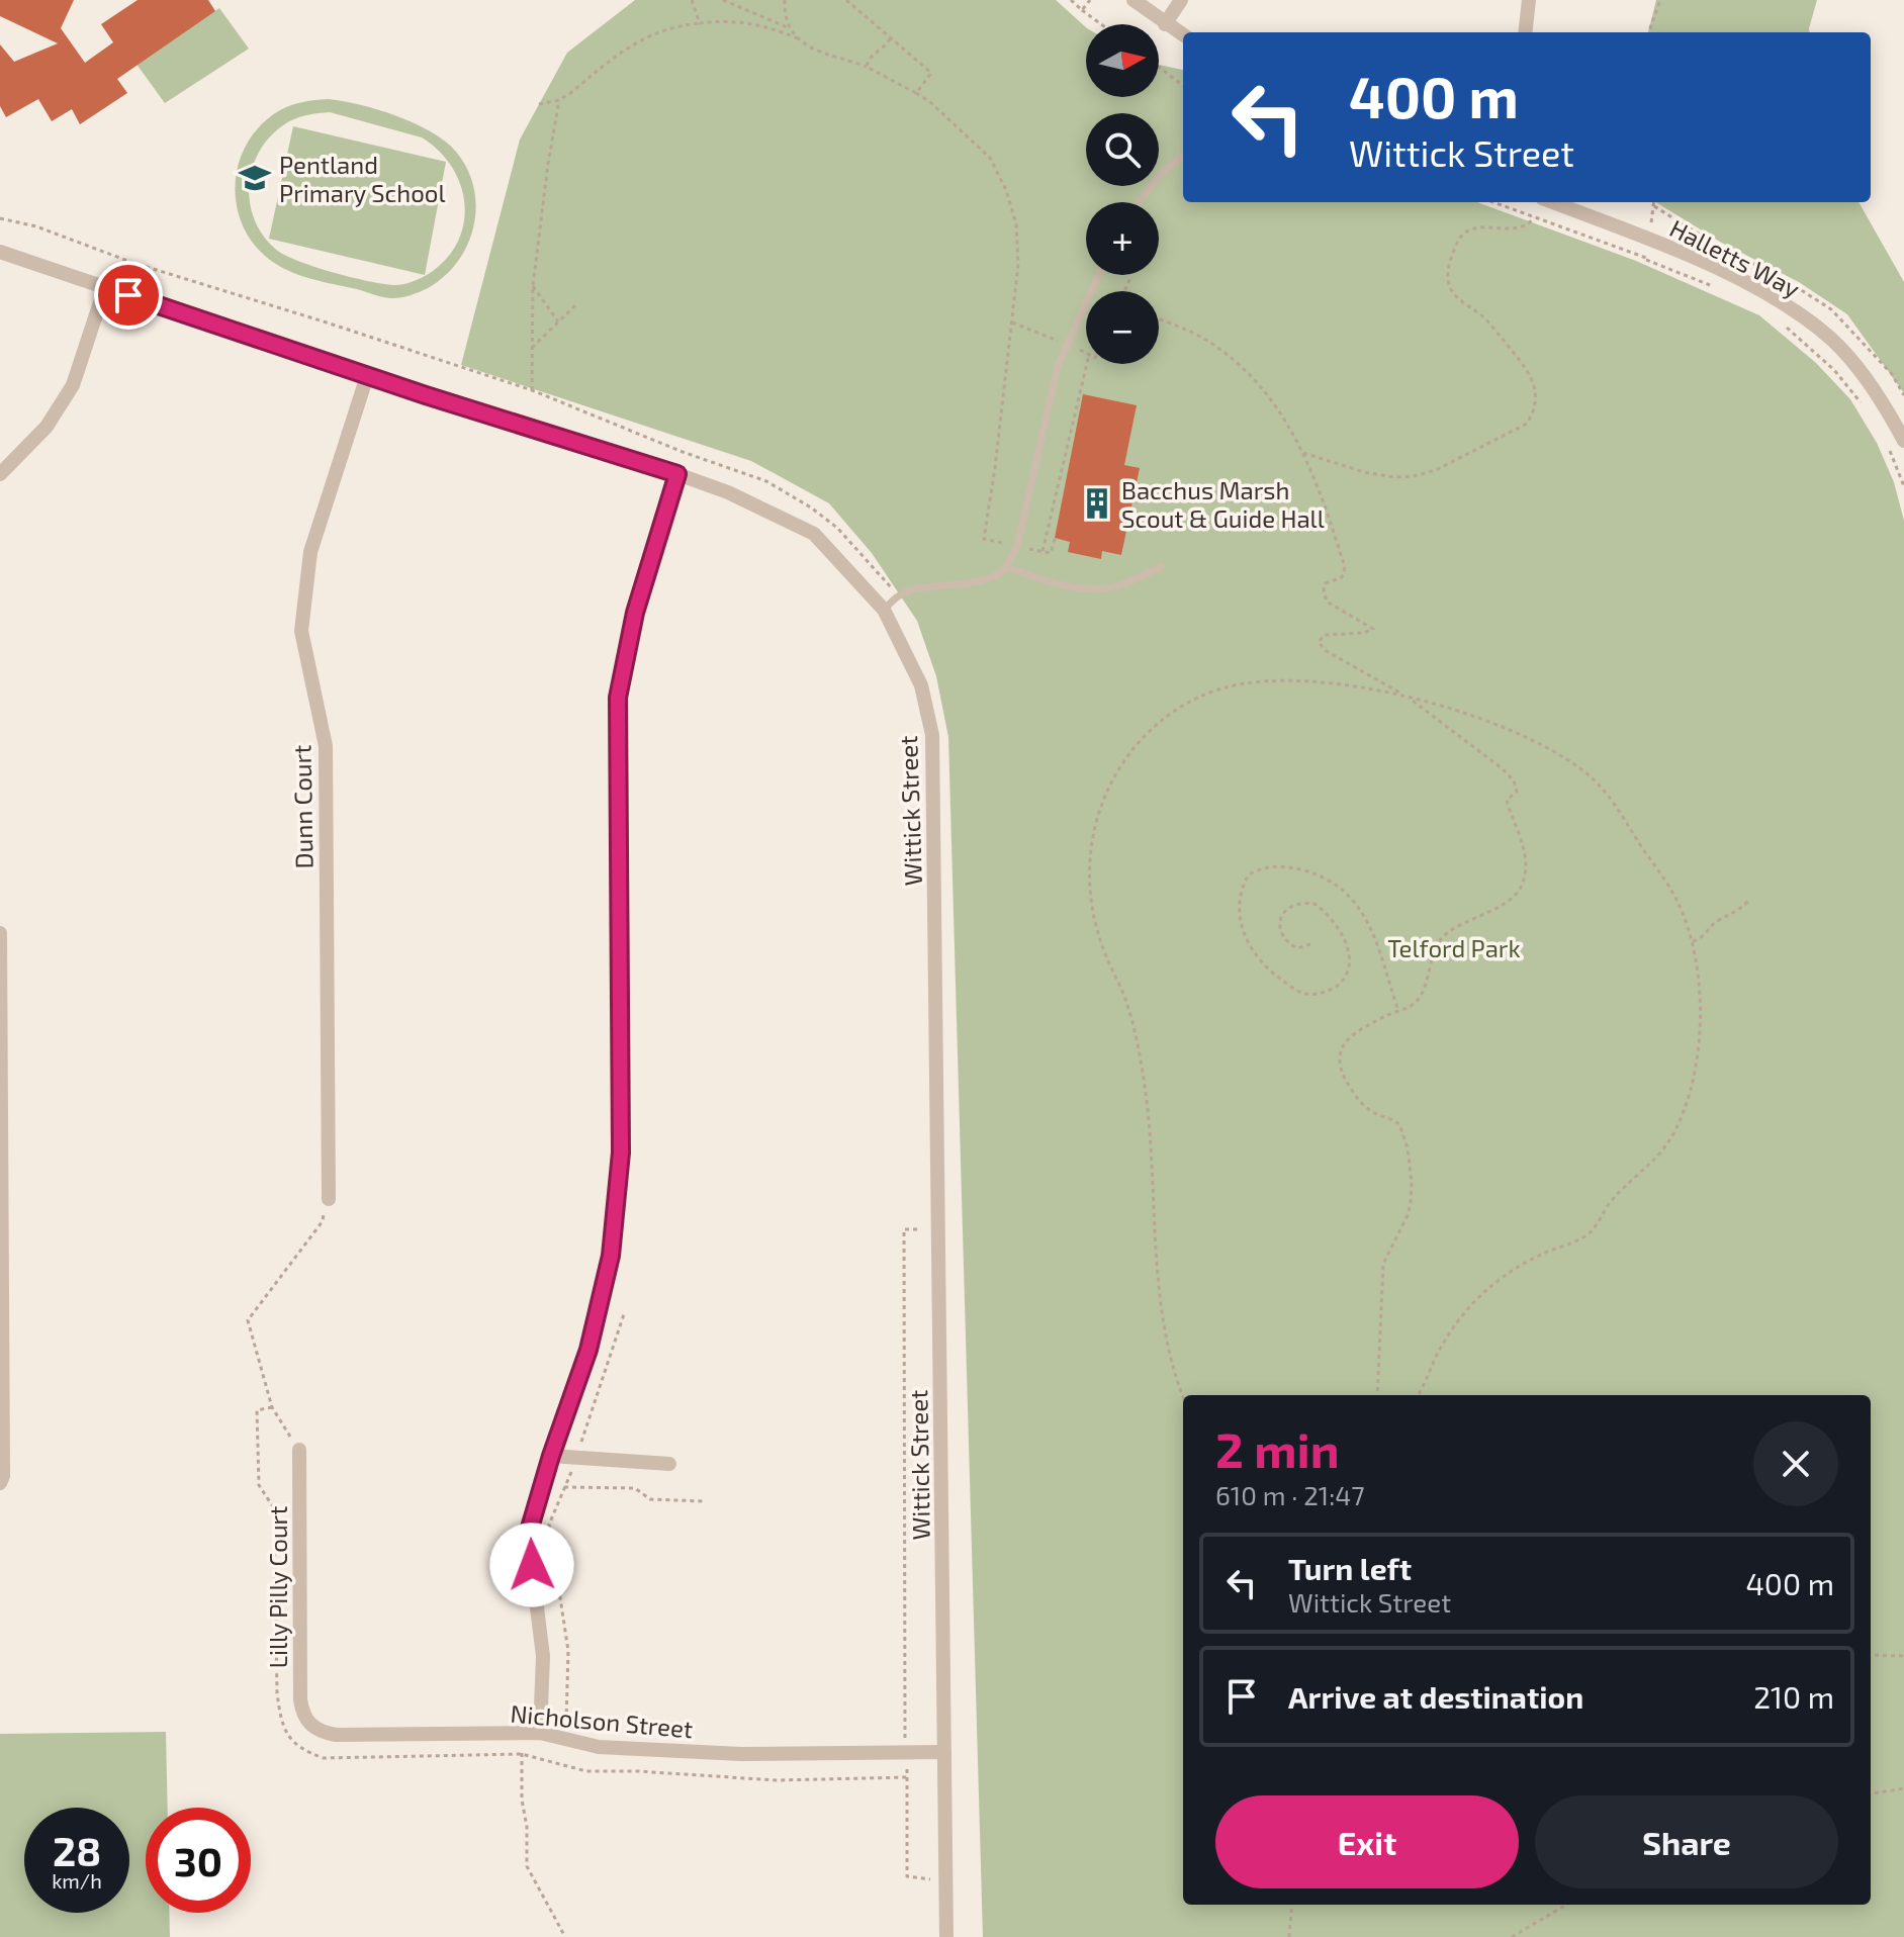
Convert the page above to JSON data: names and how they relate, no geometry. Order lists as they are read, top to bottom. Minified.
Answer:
{"streets":{"street":["Halletts Way","Dunn Court","Wittick Street","Lilly Pilly Court","Nicholson Street"]},"crossings":[["Dunn Court","Wittick Street"],["Wittick Street","Nicholson Street"],["Lilly Pilly Court","Nicholson Street"]],"parks":["Telford Park"],"places":{"school or university":["Pentland Primary School"],"building":["Bacchus Marsh Scout & Guide Hall"]},"north":"right","page":{"map_buttons":["+","−"],"turn":["400 m","Wittick Street"],"heading":["2 min","610 m · 21:47"],"list":[{"name":"Turn left","note":"Wittick Street","value":"400 m"},{"name":"Arrive at destination","value":"210 m"}],"buttons":["Exit","Share"],"speed":"28 km/h","limit":"30"}}
